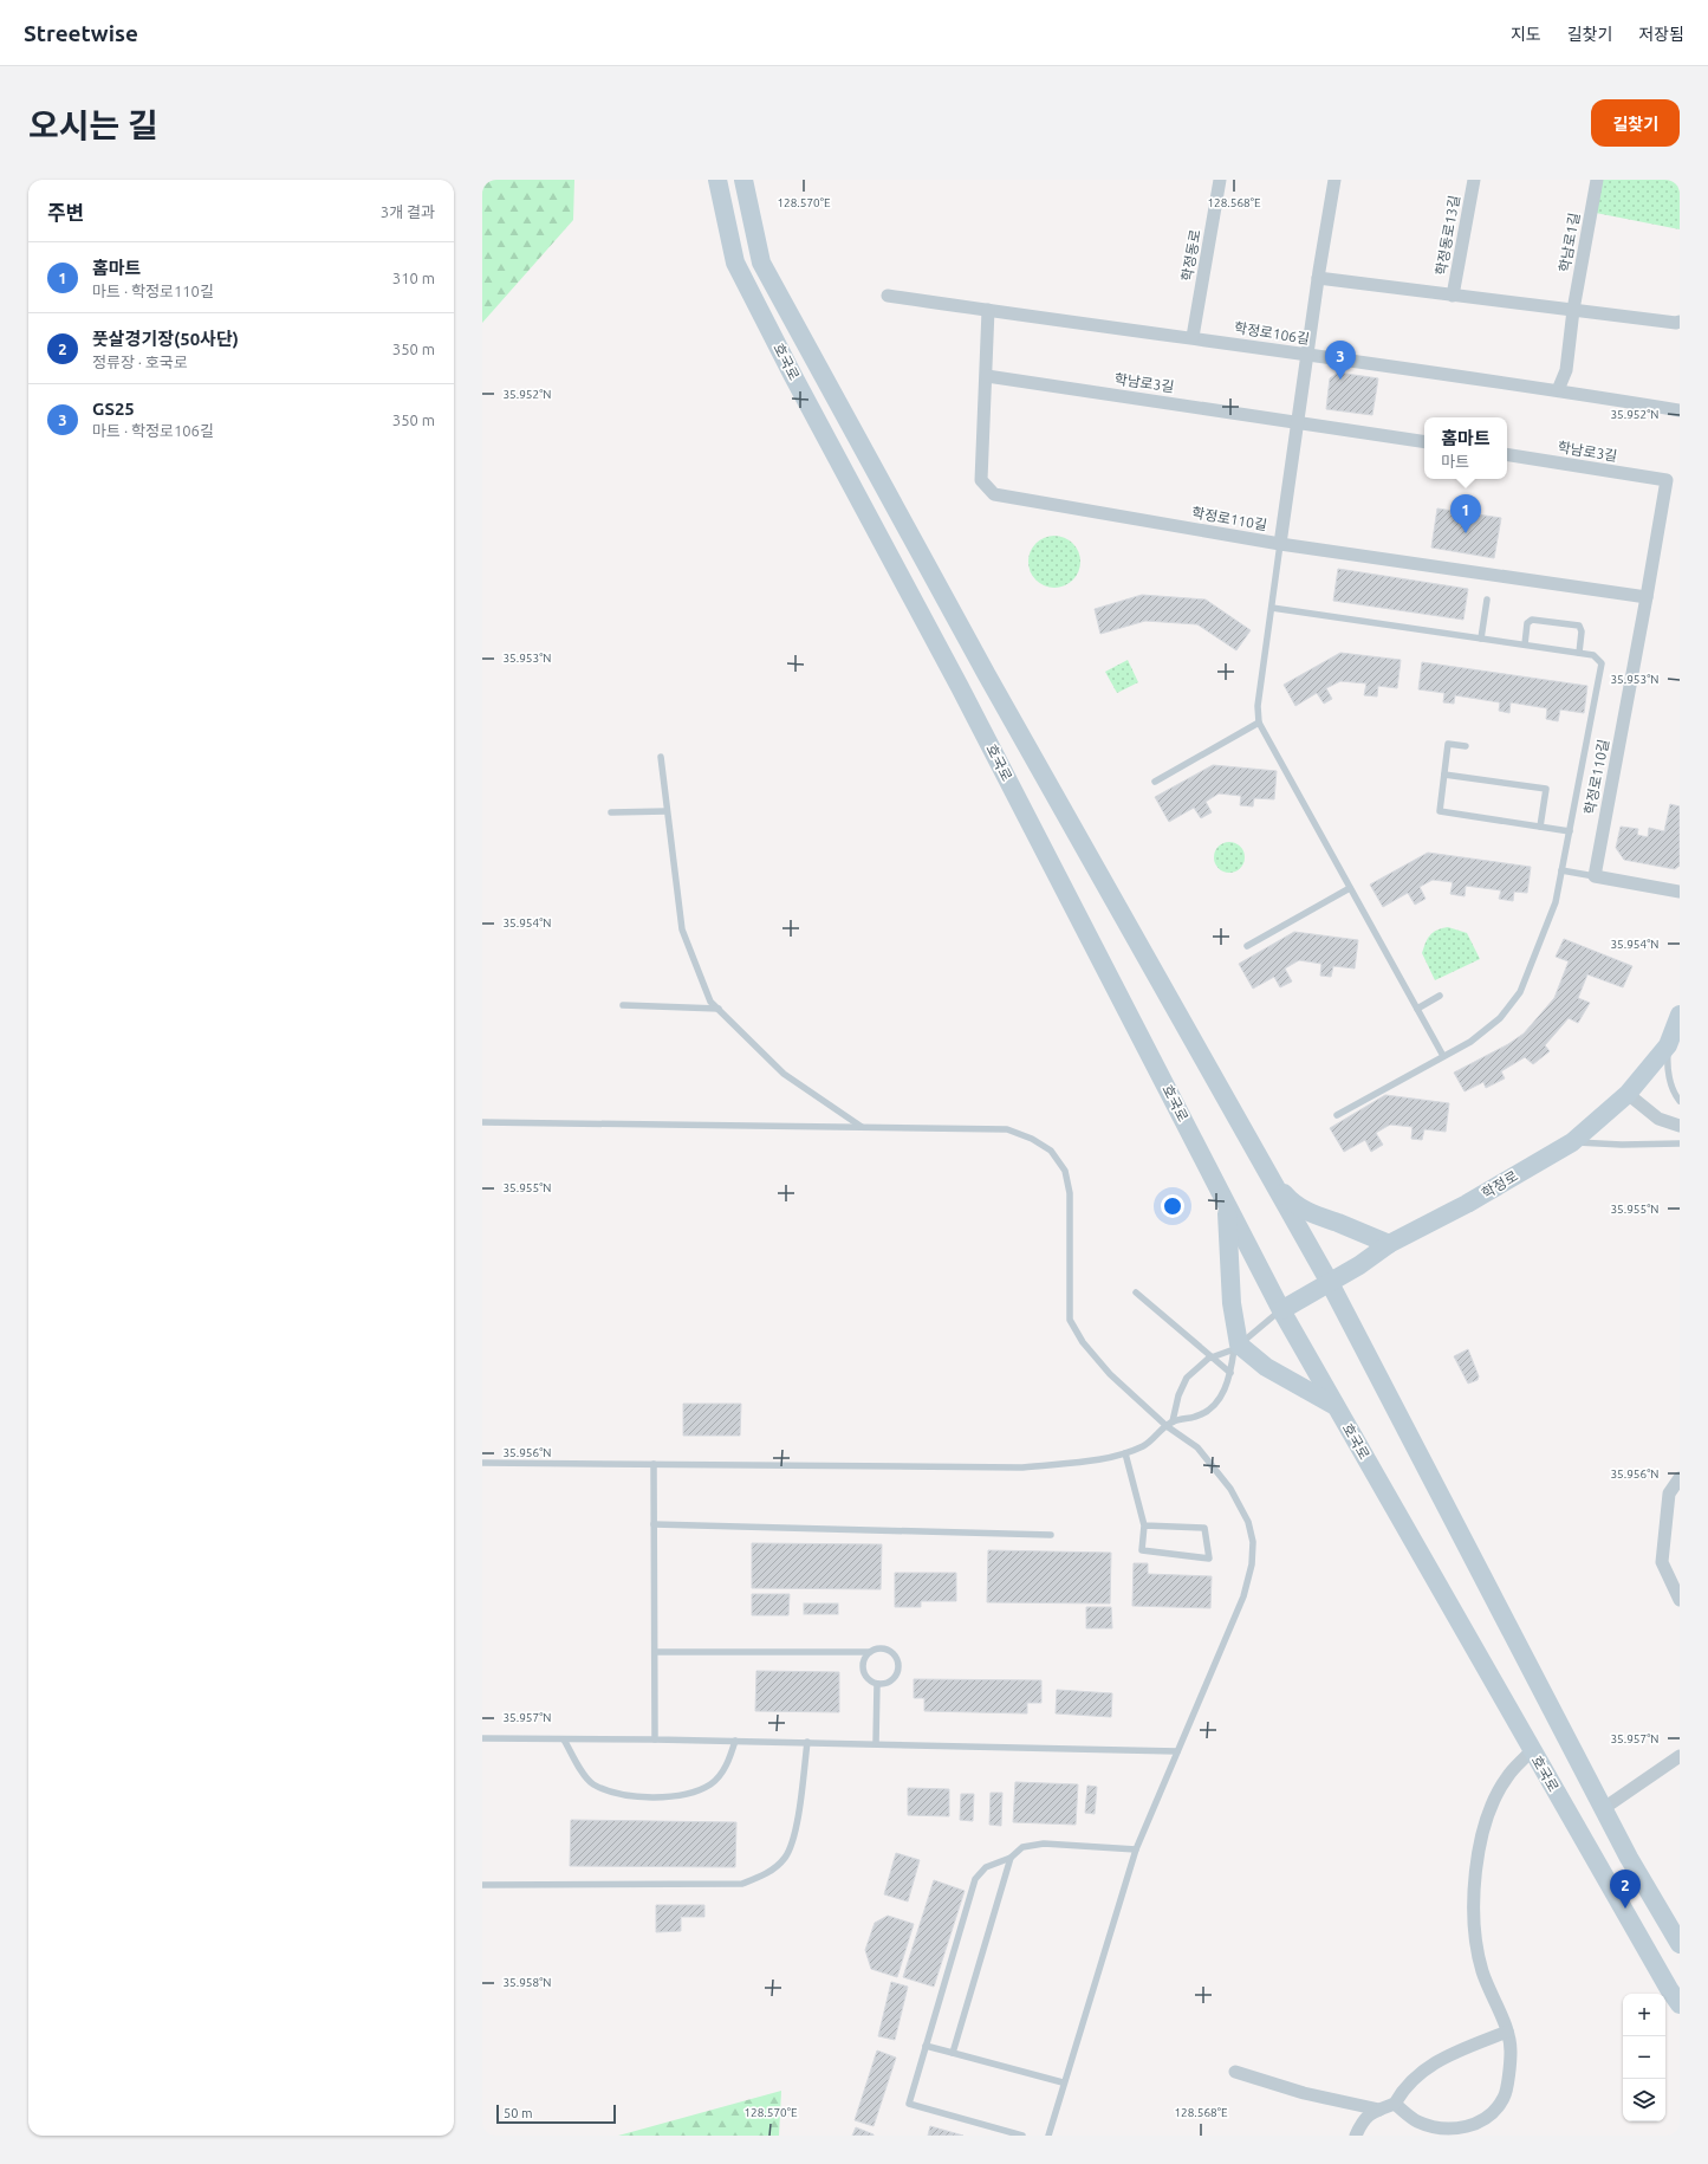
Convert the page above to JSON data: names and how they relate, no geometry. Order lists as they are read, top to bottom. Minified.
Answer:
{"streets":{"main road":["호국로","학정로"],"street":["학정동로13길","학남로1길","학정동로","학정로106길","학남로3길","학정로110길"]},"crossings":[["학남로1길","학정로106길"],["학정동로","학정로106길"],["학정로106길","학정로110길"],["호국로","학정로"],["학남로3길","학정로110길"]],"scale_bar":"50 m","page":{"header":"Streetwise","nav":["지도","길찾기","저장됨"],"title":"오시는 길","buttons":"길찾기","heading":["주변","3개 결과"],"list":[{"mark":"1","name":"홈마트","note":"마트 · 학정로110길","value":"310 m"},{"mark":"2","name":"풋살경기장(50사단)","note":"정류장 · 호국로","value":"350 m"},{"mark":"3","name":"GS25","note":"마트 · 학정로106길","value":"350 m"}],"pins":["3","1","2"],"popup":["홈마트","마트"],"map_buttons":["+","−"],"scale":"50 m"},"coordinates":["128.570°E","128.568°E","35.952°N","35.953°N","35.954°N","35.955°N","35.956°N","35.957°N","35.958°N"]}
